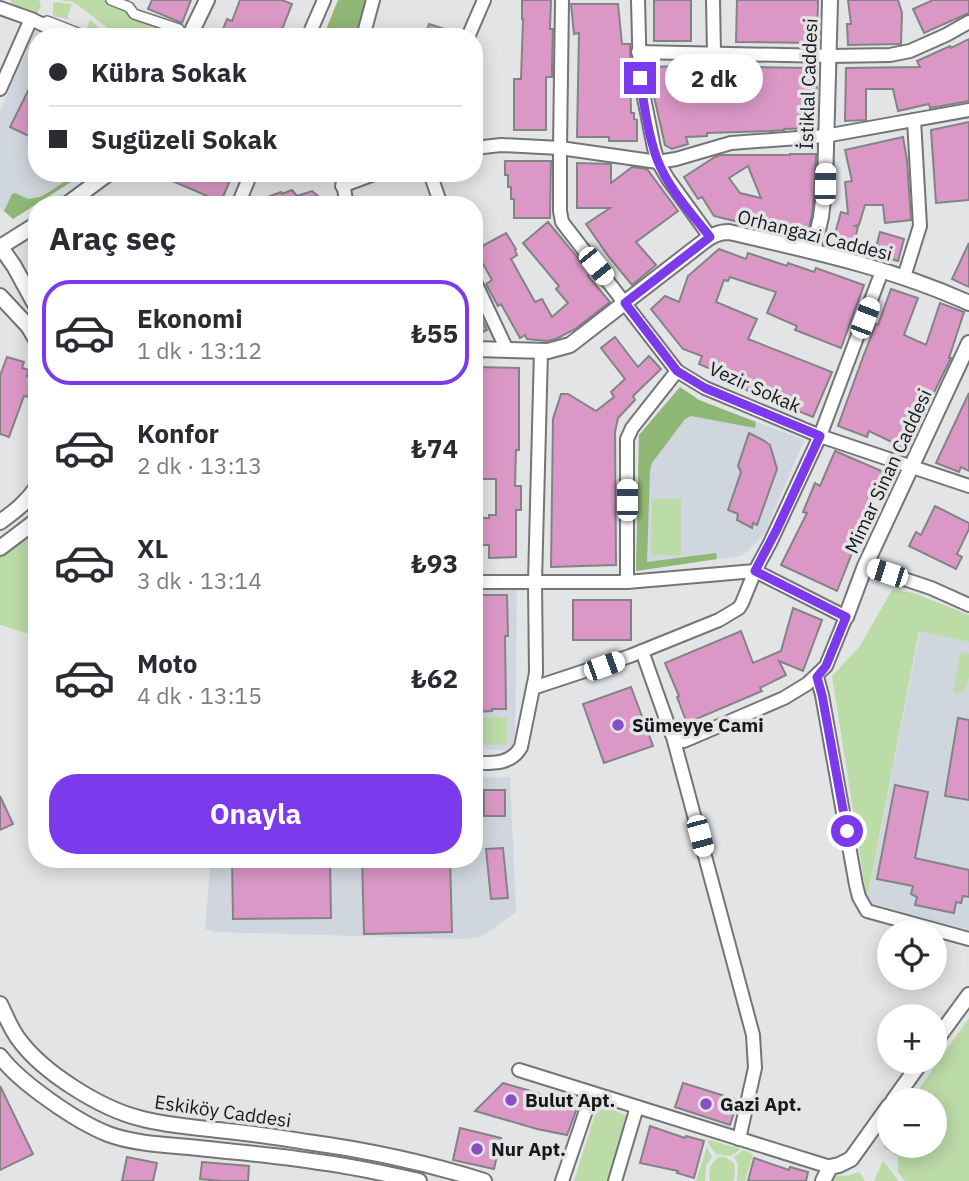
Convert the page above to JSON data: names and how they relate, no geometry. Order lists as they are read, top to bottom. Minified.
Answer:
{"streets":{"street":["İstiklal Caddesi","Orhangazi Caddesi","Vezir Sokak","Mimar Sinan Caddesi","Eskiköy Caddesi"]},"crossings":[["İstiklal Caddesi","Orhangazi Caddesi"],["Orhangazi Caddesi","Vezir Sokak"],["Vezir Sokak","Mimar Sinan Caddesi"]],"places":["Sümeyye Cami","Bulut Apt.","Gazi Apt.","Nur Apt."],"page":{"banner":["Kübra Sokak","Sugüzeli Sokak"],"bubble":"2 dk","heading":"Araç seç","list":[{"name":"Ekonomi","note":"1 dk · 13:12","value":"₺55"},{"name":"Konfor","note":"2 dk · 13:13","value":"₺74"},{"name":"XL","note":"3 dk · 13:14","value":"₺93"},{"name":"Moto","note":"4 dk · 13:15","value":"₺62"}],"buttons":"Onayla","map_buttons":["+","−"]}}
